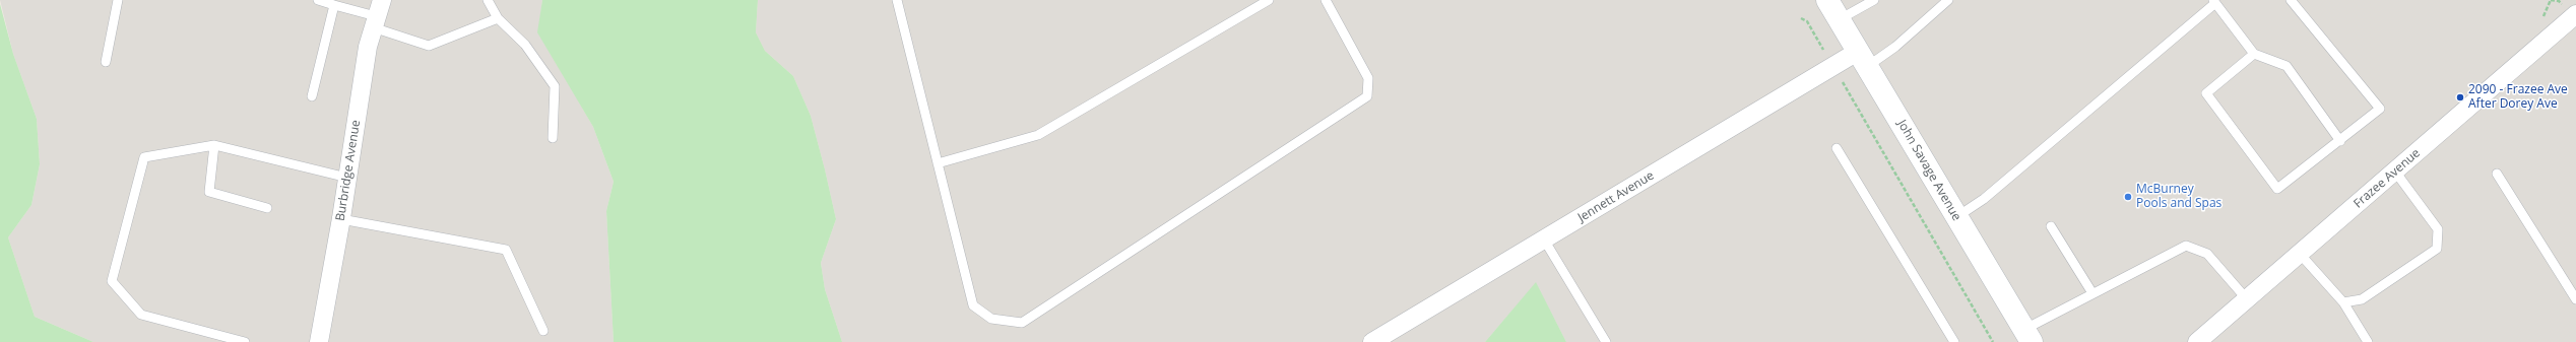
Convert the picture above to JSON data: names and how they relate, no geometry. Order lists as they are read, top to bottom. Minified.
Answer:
{"streets":{"main road":["John Savage Avenue"],"street":["Burbridge Avenue","Frazee Avenue","Jennett Avenue"]},"crossings":[["John Savage Avenue","Jennett Avenue"]],"places":["2090 - Frazee Ave After Dorey Ave","McBurney Pools and Spas"]}
